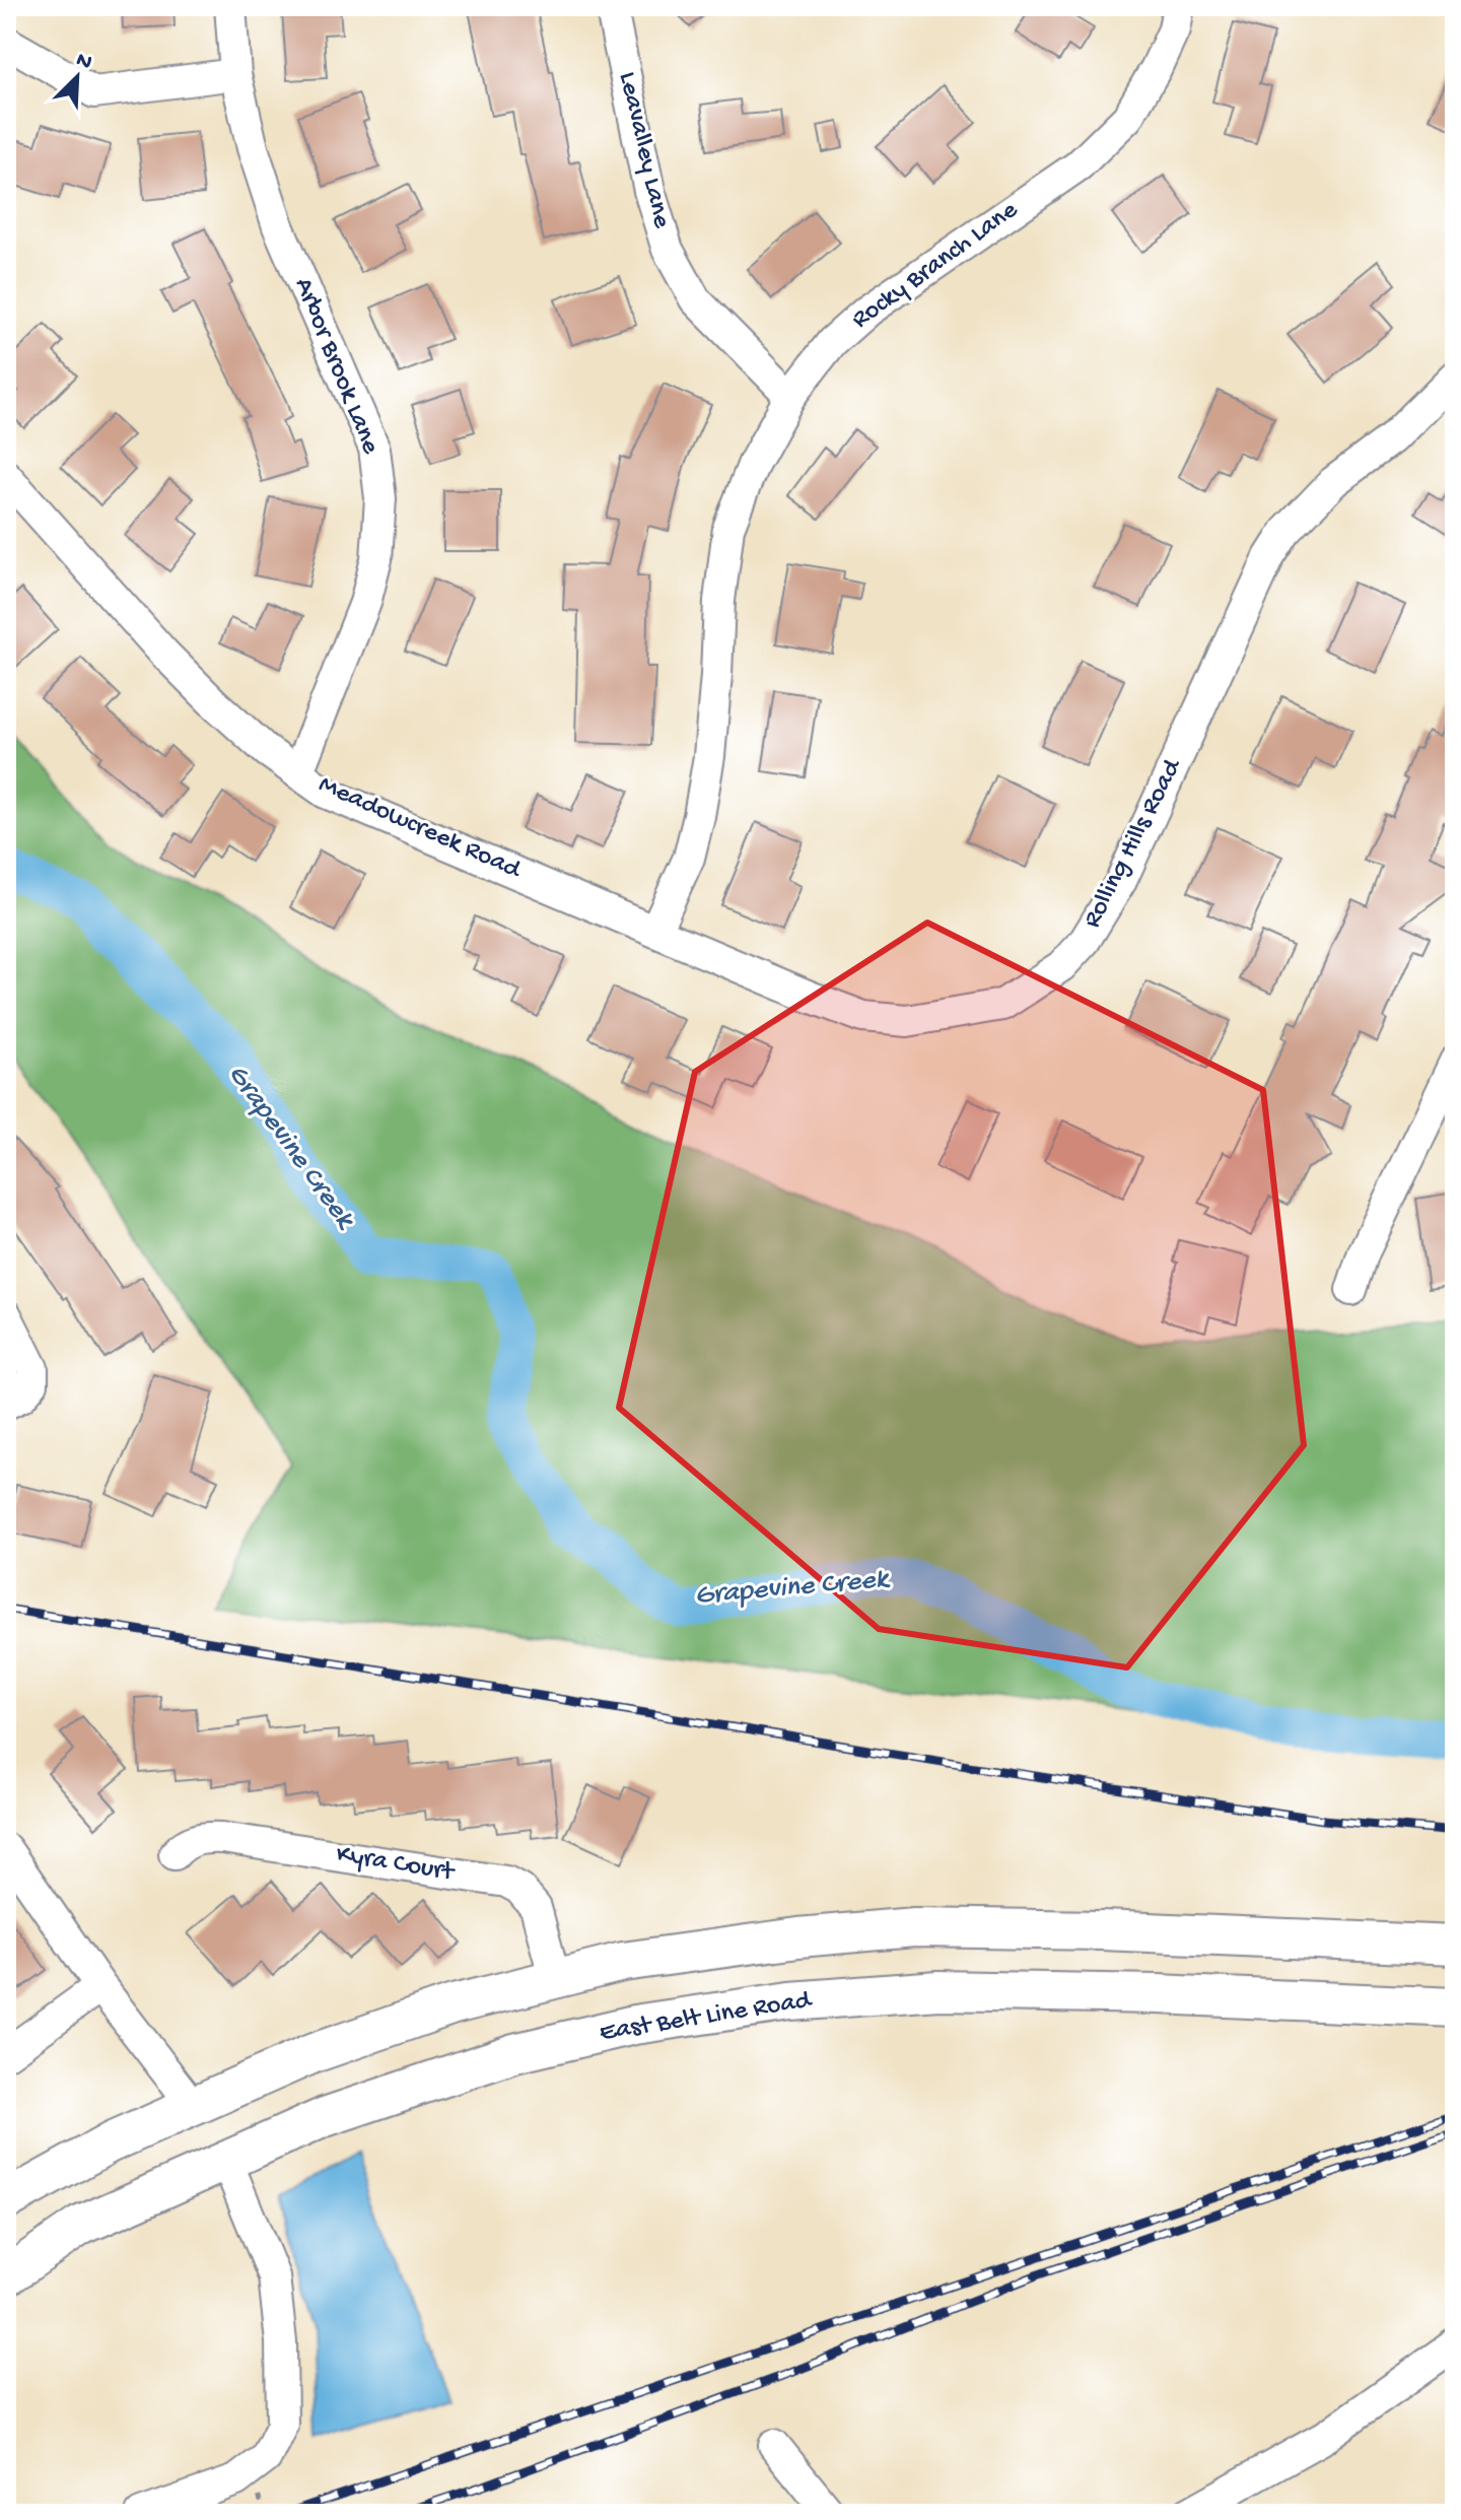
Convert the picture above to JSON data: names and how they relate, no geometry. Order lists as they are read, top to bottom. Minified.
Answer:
{"streets":{"main road":["East Belt Line Road"],"street":["Leavalley Lane","Rocky Branch Lane","Arbor Brook Lane","Meadowcreek Road","Rolling Hills Road","Kyra Court"]},"crossings":[["Leavalley Lane","Rocky Branch Lane"],["Rocky Branch Lane","Meadowcreek Road"],["Rocky Branch Lane","Rolling Hills Road"],["Arbor Brook Lane","Meadowcreek Road"],["Meadowcreek Road","Rolling Hills Road"]],"water":["Grapevine Creek"],"north":"top right"}
